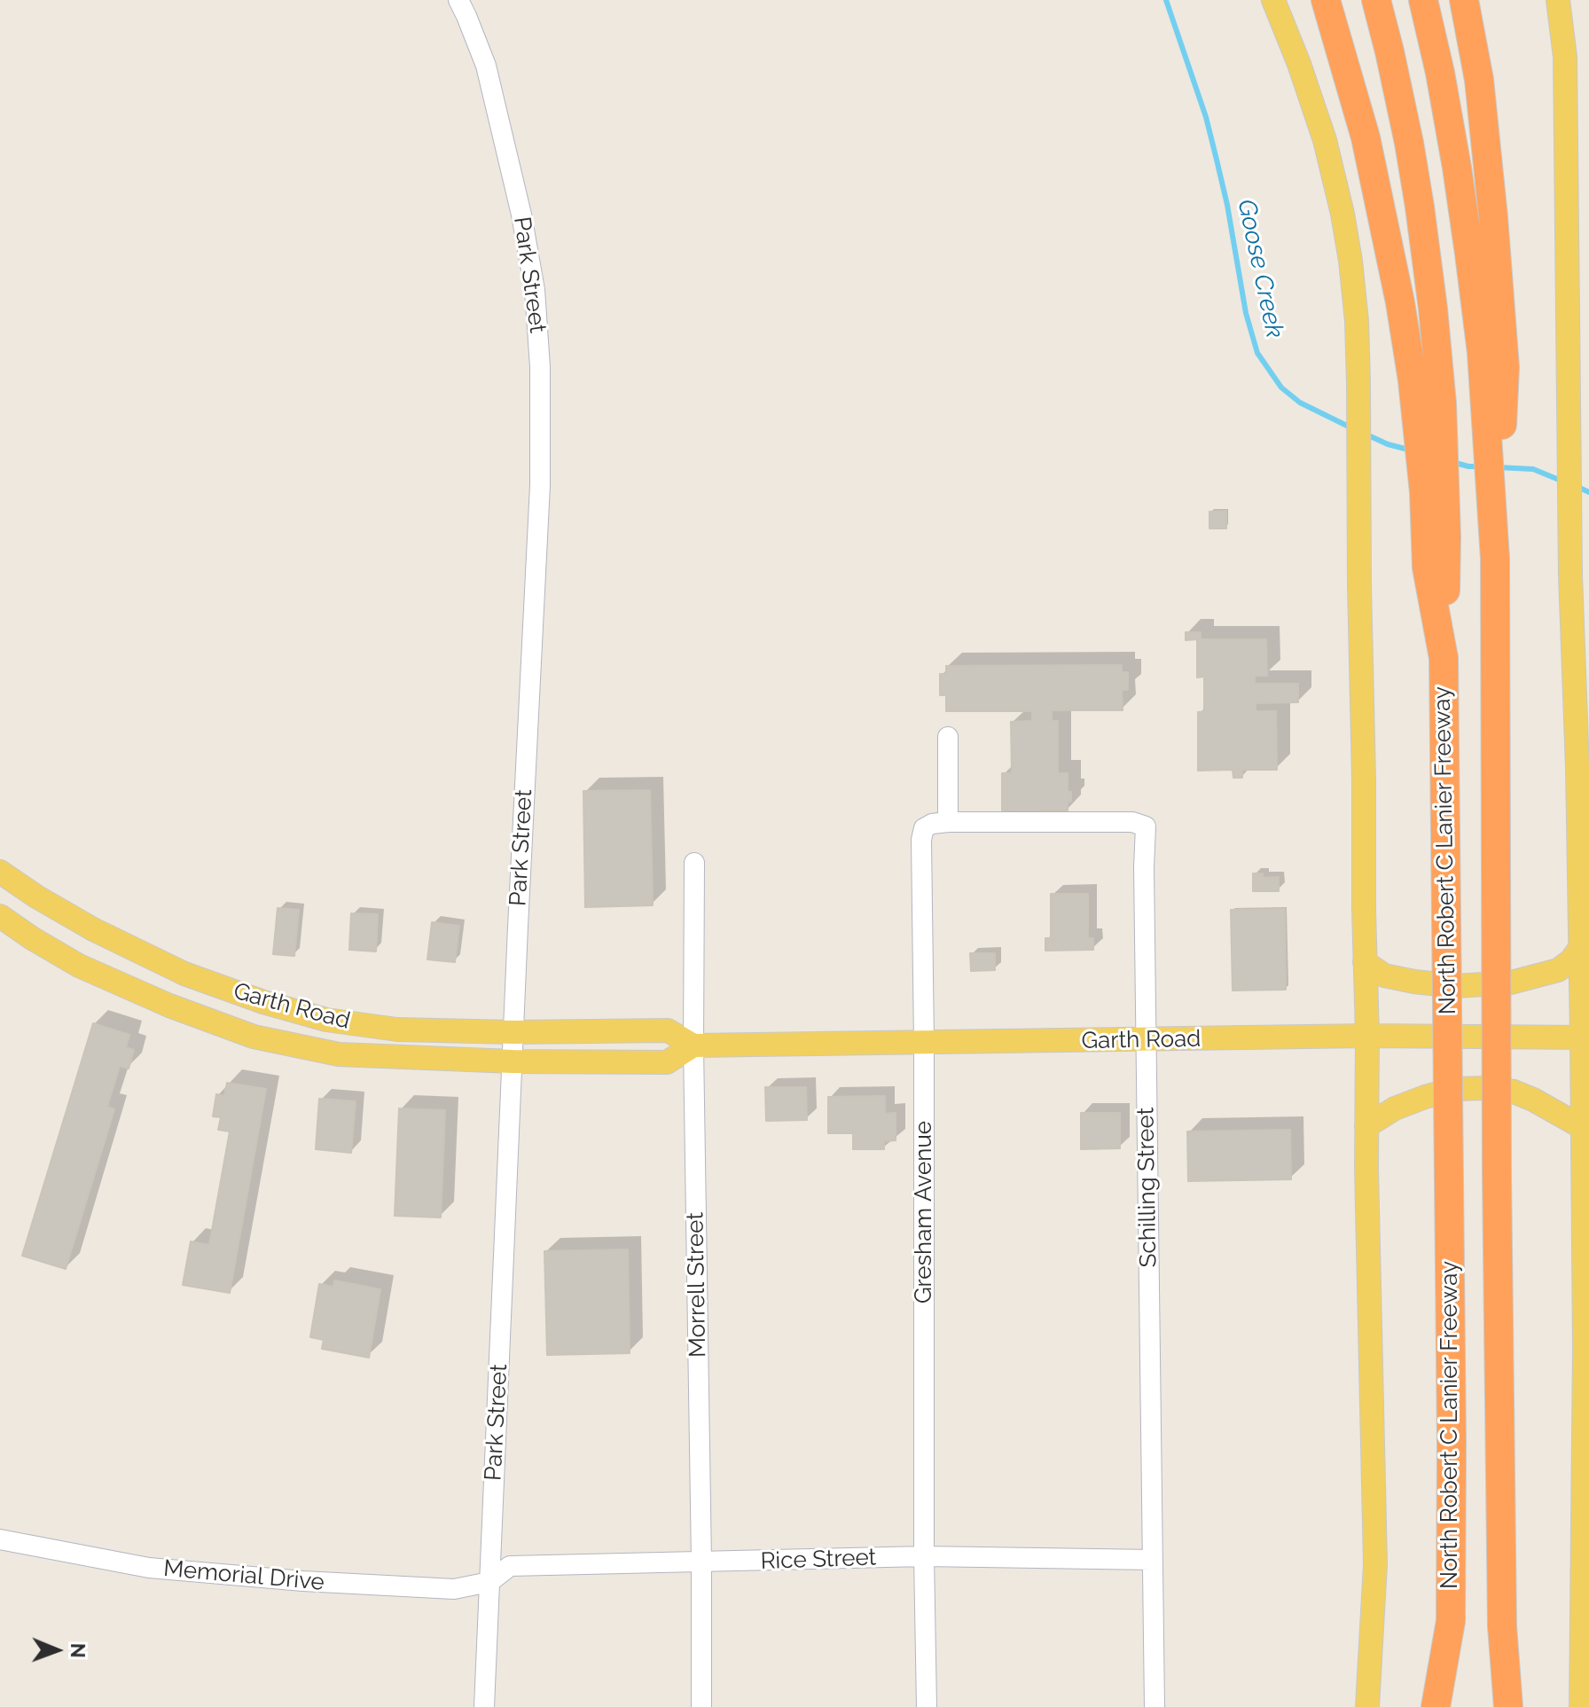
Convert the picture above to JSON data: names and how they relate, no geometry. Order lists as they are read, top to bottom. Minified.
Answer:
{"streets":{"highway":["North Robert C Lanier Freeway"],"main road":["Garth Road"],"street":["Park Street","Schilling Street","Gresham Avenue","Morrell Street","Rice Street","Memorial Drive"]},"crossings":[["Park Street","Garth Road"],["Park Street","Rice Street"],["Park Street","Memorial Drive"],["Garth Road","Schilling Street"],["Garth Road","Gresham Avenue"],["Garth Road","Morrell Street"],["Schilling Street","Gresham Avenue"],["Schilling Street","Rice Street"],["Gresham Avenue","Rice Street"],["Morrell Street","Rice Street"],["Rice Street","Memorial Drive"]],"water":["Goose Creek"],"north":"right"}
